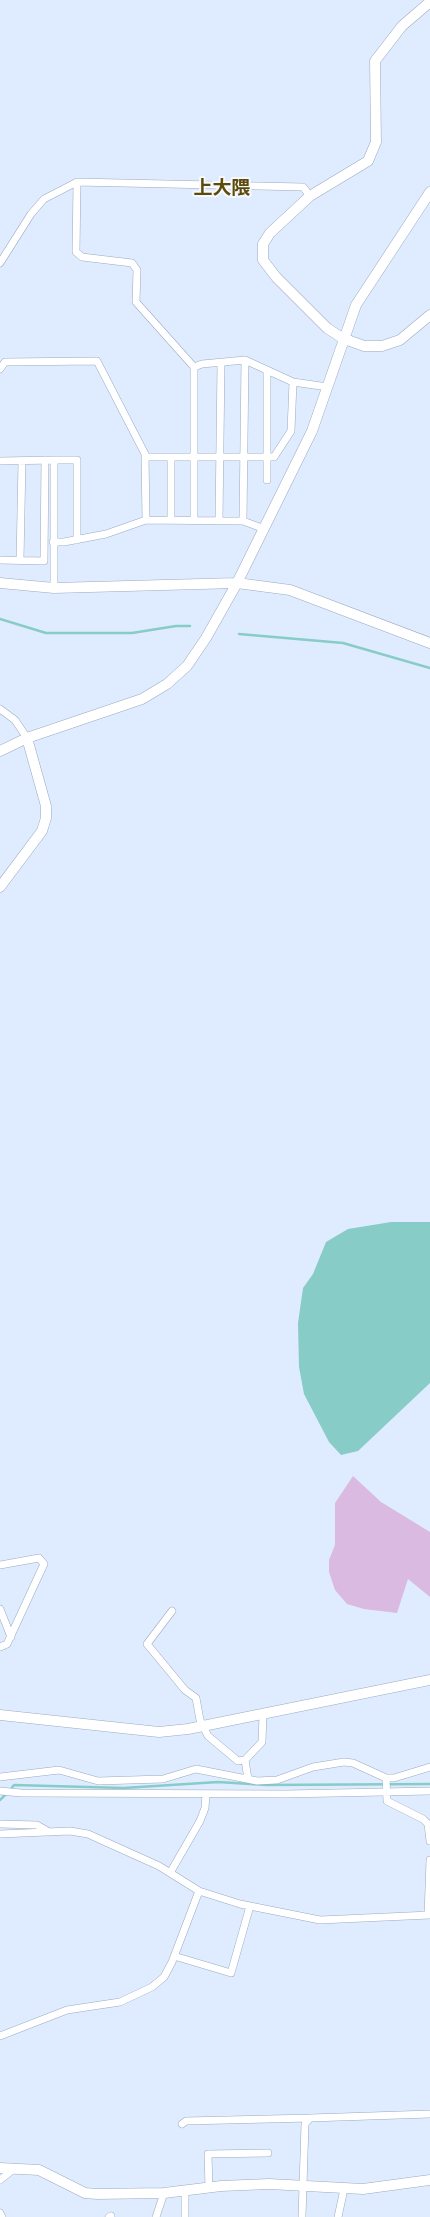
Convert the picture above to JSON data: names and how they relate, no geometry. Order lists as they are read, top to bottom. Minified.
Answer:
{"districts":["上大隈"]}
